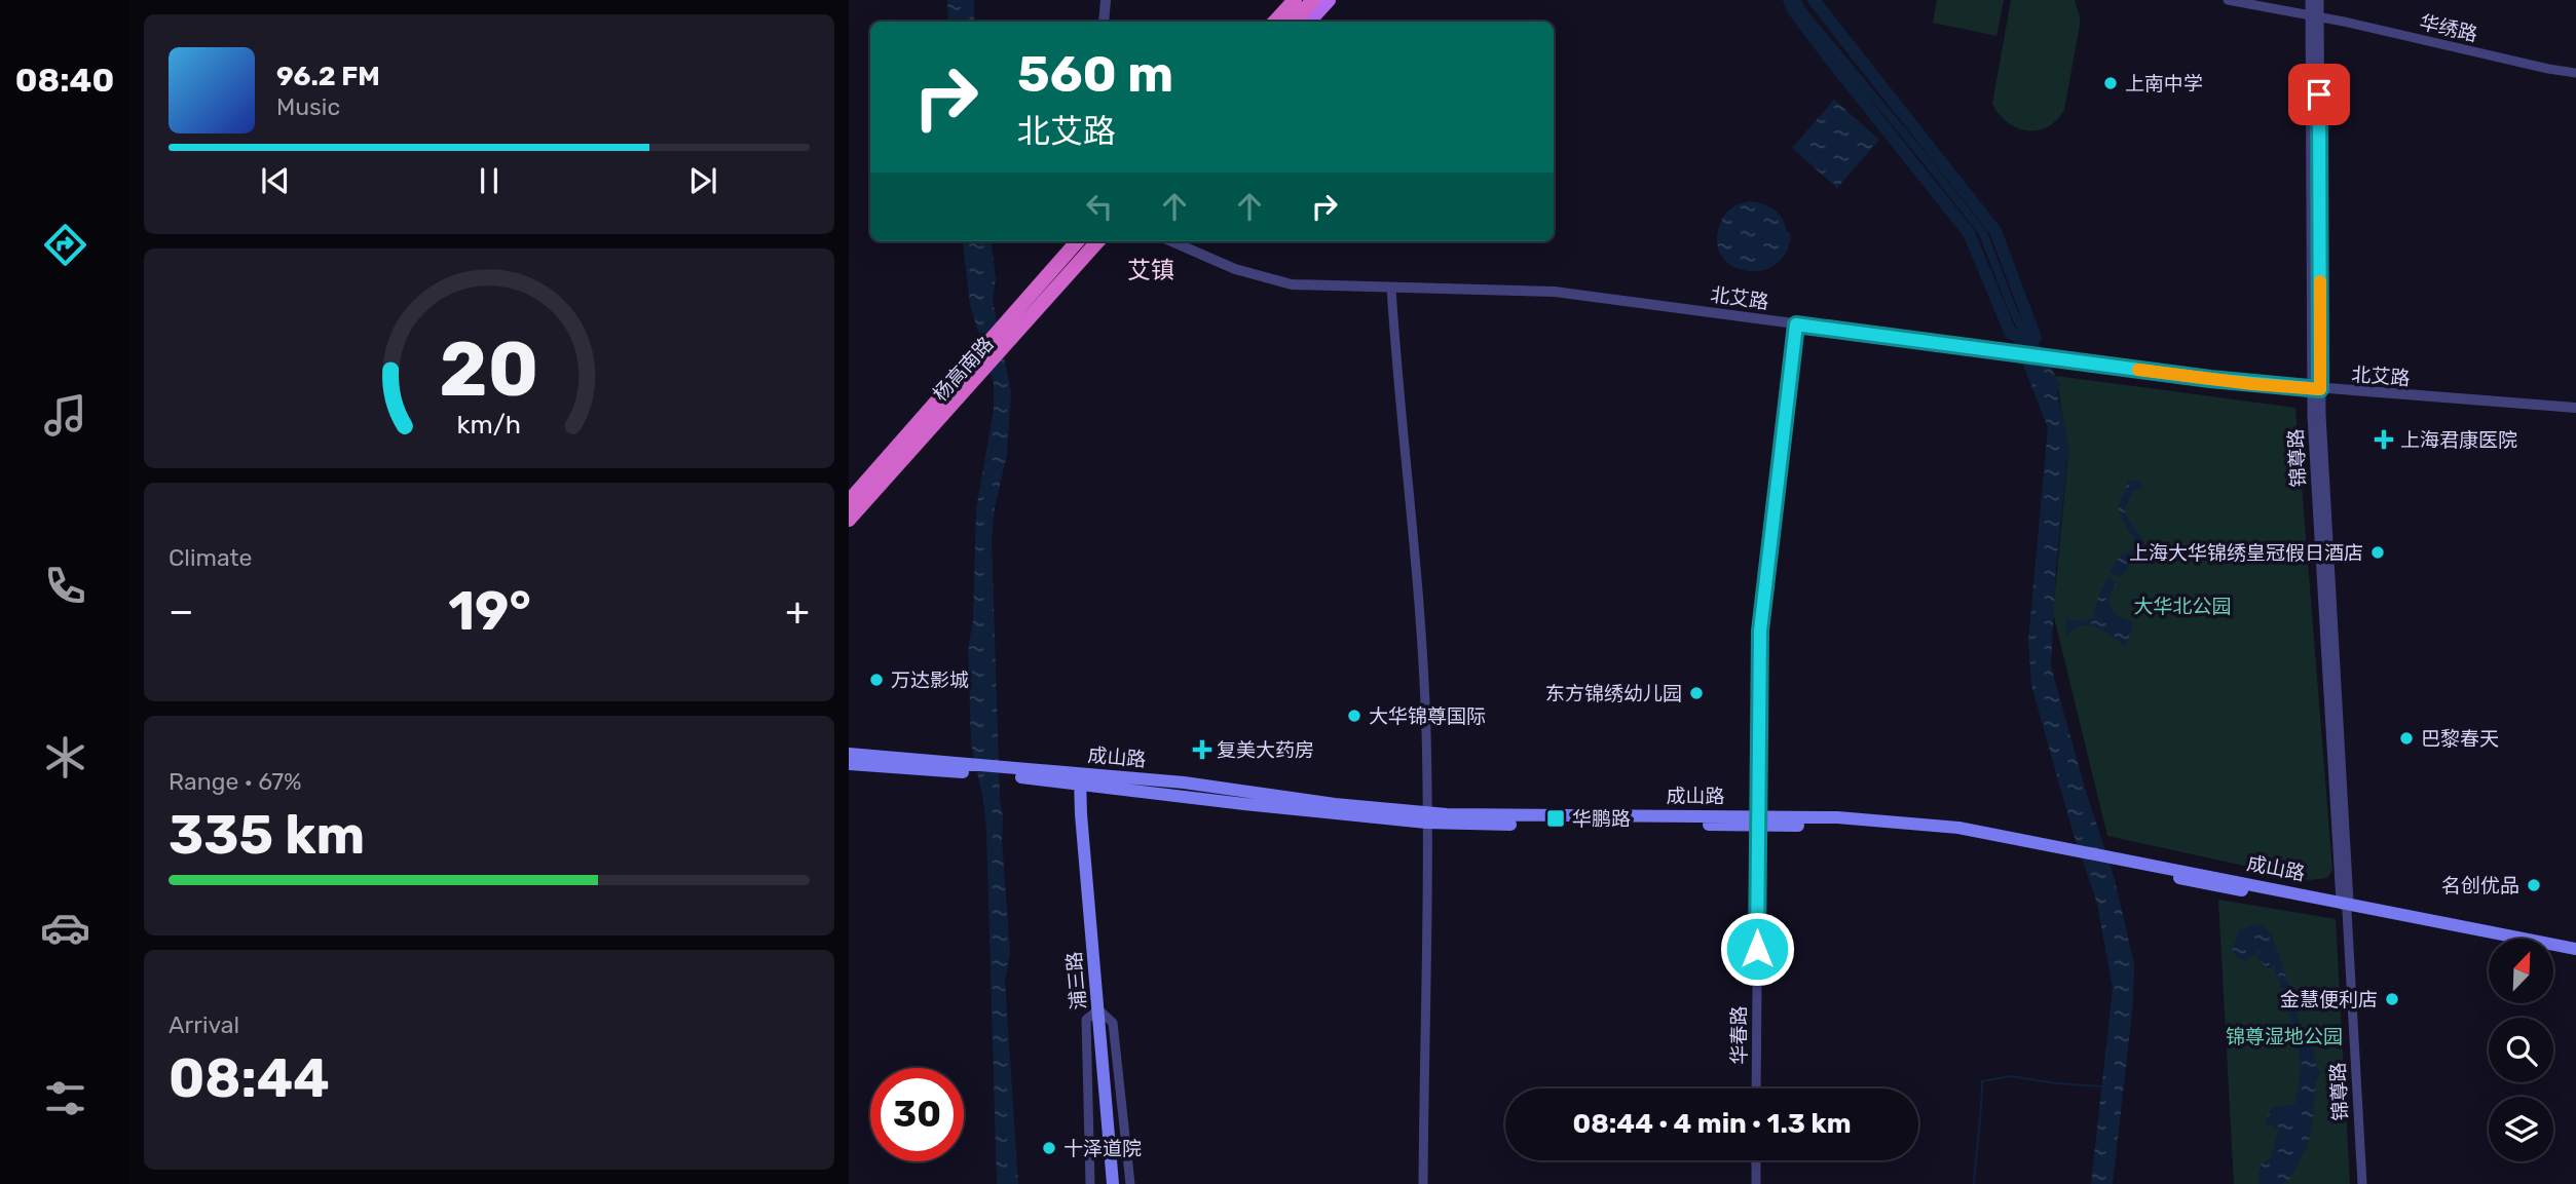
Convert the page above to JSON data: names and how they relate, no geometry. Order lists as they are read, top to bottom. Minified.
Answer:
{"streets":{"highway":["杨高南路"],"main road":["成山路","浦三路"],"street":["华绣路","北艾路","锦尊路","华春路"]},"crossings":[["华绣路","锦尊路"],["北艾路","锦尊路"],["北艾路","华春路"],["锦尊路","成山路"],["成山路","浦三路"],["成山路","华春路"]],"districts":["艾镇"],"parks":["大华北公园","锦尊湿地公园"],"places":{"other":["上南中学","上海大华锦绣皇冠假日酒店","万达影城","东方锦绣幼儿园","大华锦尊国际","巴黎春天","名创优品","金慧便利店","十泽道院"],"health":["上海君康医院","复美大药房"],"transit":["华鹏路"]},"north":"top right","page":{"tabs":"08:40","turn":["560 m","北艾路"],"song":["96.2 FM","Music"],"tile":["Climate",["Range · 67%","335 km"],["Arrival","08:44"]],"heat":["−","19°","+"],"limit":"30","trip":"08:44 · 4 min · 1.3 km","gauge":["20","km/h"]}}
